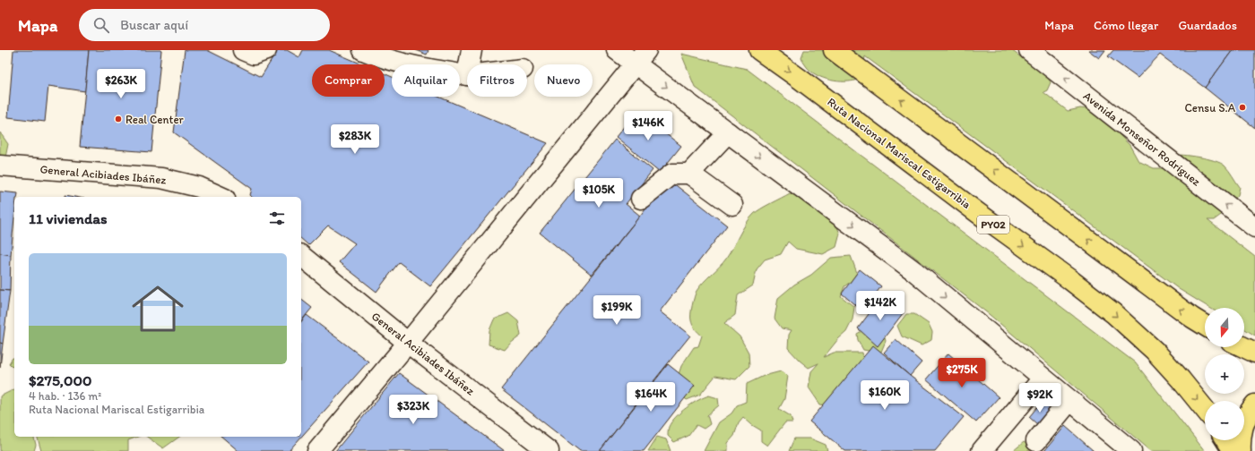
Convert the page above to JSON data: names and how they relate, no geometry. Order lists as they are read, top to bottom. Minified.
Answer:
{"streets":{"highway":["Ruta Nacional Mariscal Estigarribia","PY02"],"street":["Avenida Monseñor Rodríguez","General Acibiades Ibáñez"]},"one_way":["Avenida Monseñor Rodríguez"],"places":["Censu S.A","Real Center"],"north":"bottom","page":{"header":"Mapa","search":"Buscar aquí","nav":["Mapa","Cómo llegar","Guardados"],"chip":["Comprar","Alquilar","Filtros","Nuevo"],"price":["$263K","$146K","$283K","$105K","$142K","$199K","$275K","$160K","$164K","$92K","$323K"],"heading":"11 viviendas","list":[{"name":"$275,000","note":"4 hab. · 136 m² · Ruta Nacional Mariscal Estigarribia"}],"map_buttons":["+","−"]}}
